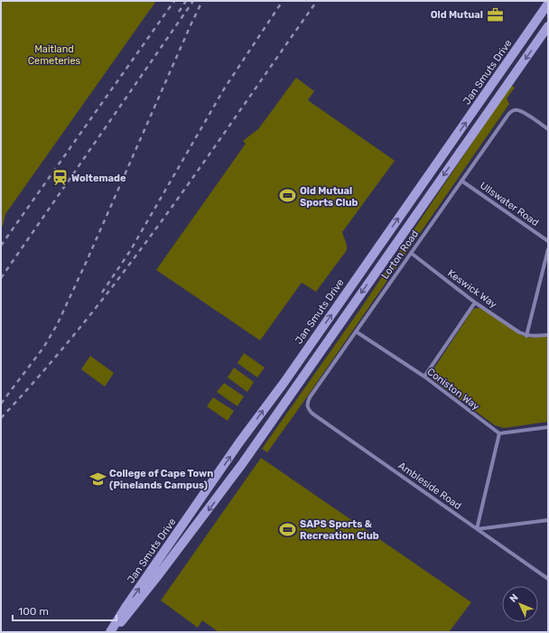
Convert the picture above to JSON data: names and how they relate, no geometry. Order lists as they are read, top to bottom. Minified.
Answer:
{"streets":{"main road":["Jan Smuts Drive"],"street":["Ullswater Road","Lorton Road","Keswick Way","Coniston Way","Ambleside Road"]},"crossings":[["Ullswater Road","Lorton Road"],["Lorton Road","Keswick Way"],["Lorton Road","Coniston Way"],["Lorton Road","Ambleside Road"]],"parks":["Maitland Cemeteries"],"places":{"office":["Old Mutual"],"station":["Woltemade"],"sports":["Old Mutual Sports Club","SAPS Sports & Recreation Club"],"school or university":["College of Cape Town (Pinelands Campus)"]},"scale_bar":"100 m","north":"top left"}
